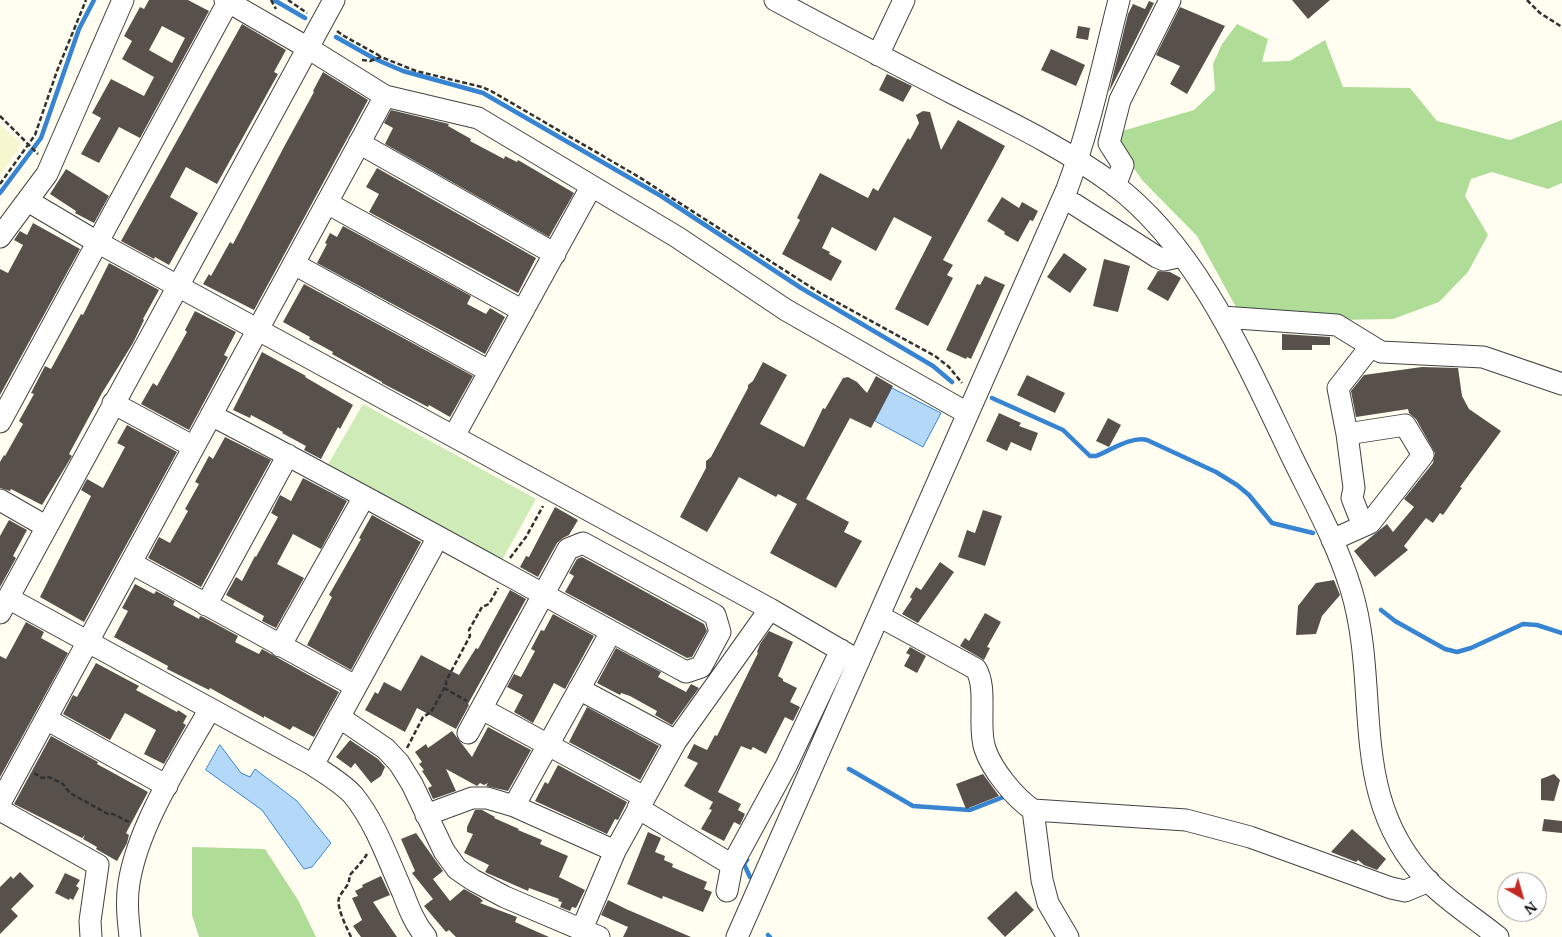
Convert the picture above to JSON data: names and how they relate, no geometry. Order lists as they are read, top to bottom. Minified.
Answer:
{"north":"bottom right"}
